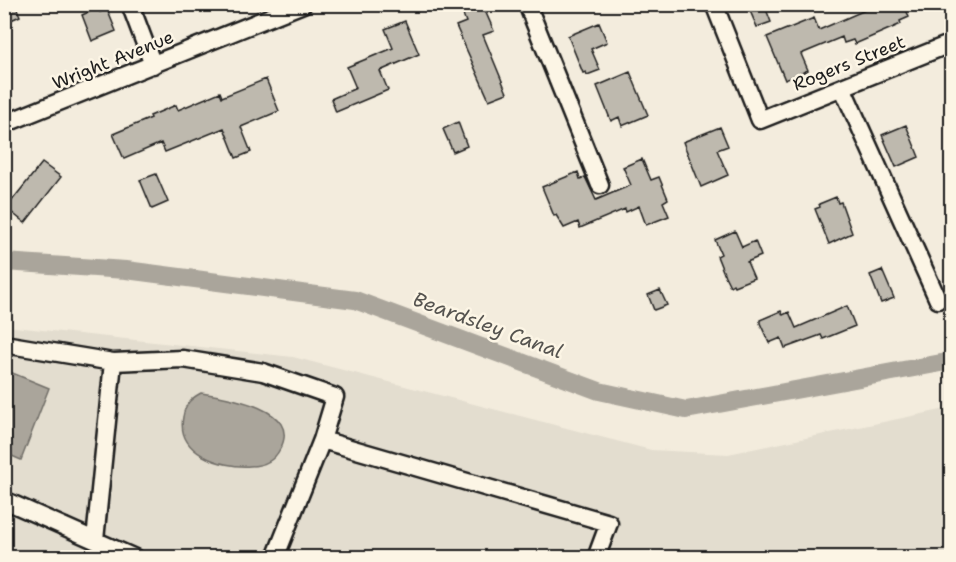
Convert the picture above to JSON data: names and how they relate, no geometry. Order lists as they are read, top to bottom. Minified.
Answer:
{"streets":{"street":["Wright Avenue","Rogers Street"]},"water":["Beardsley Canal"]}
